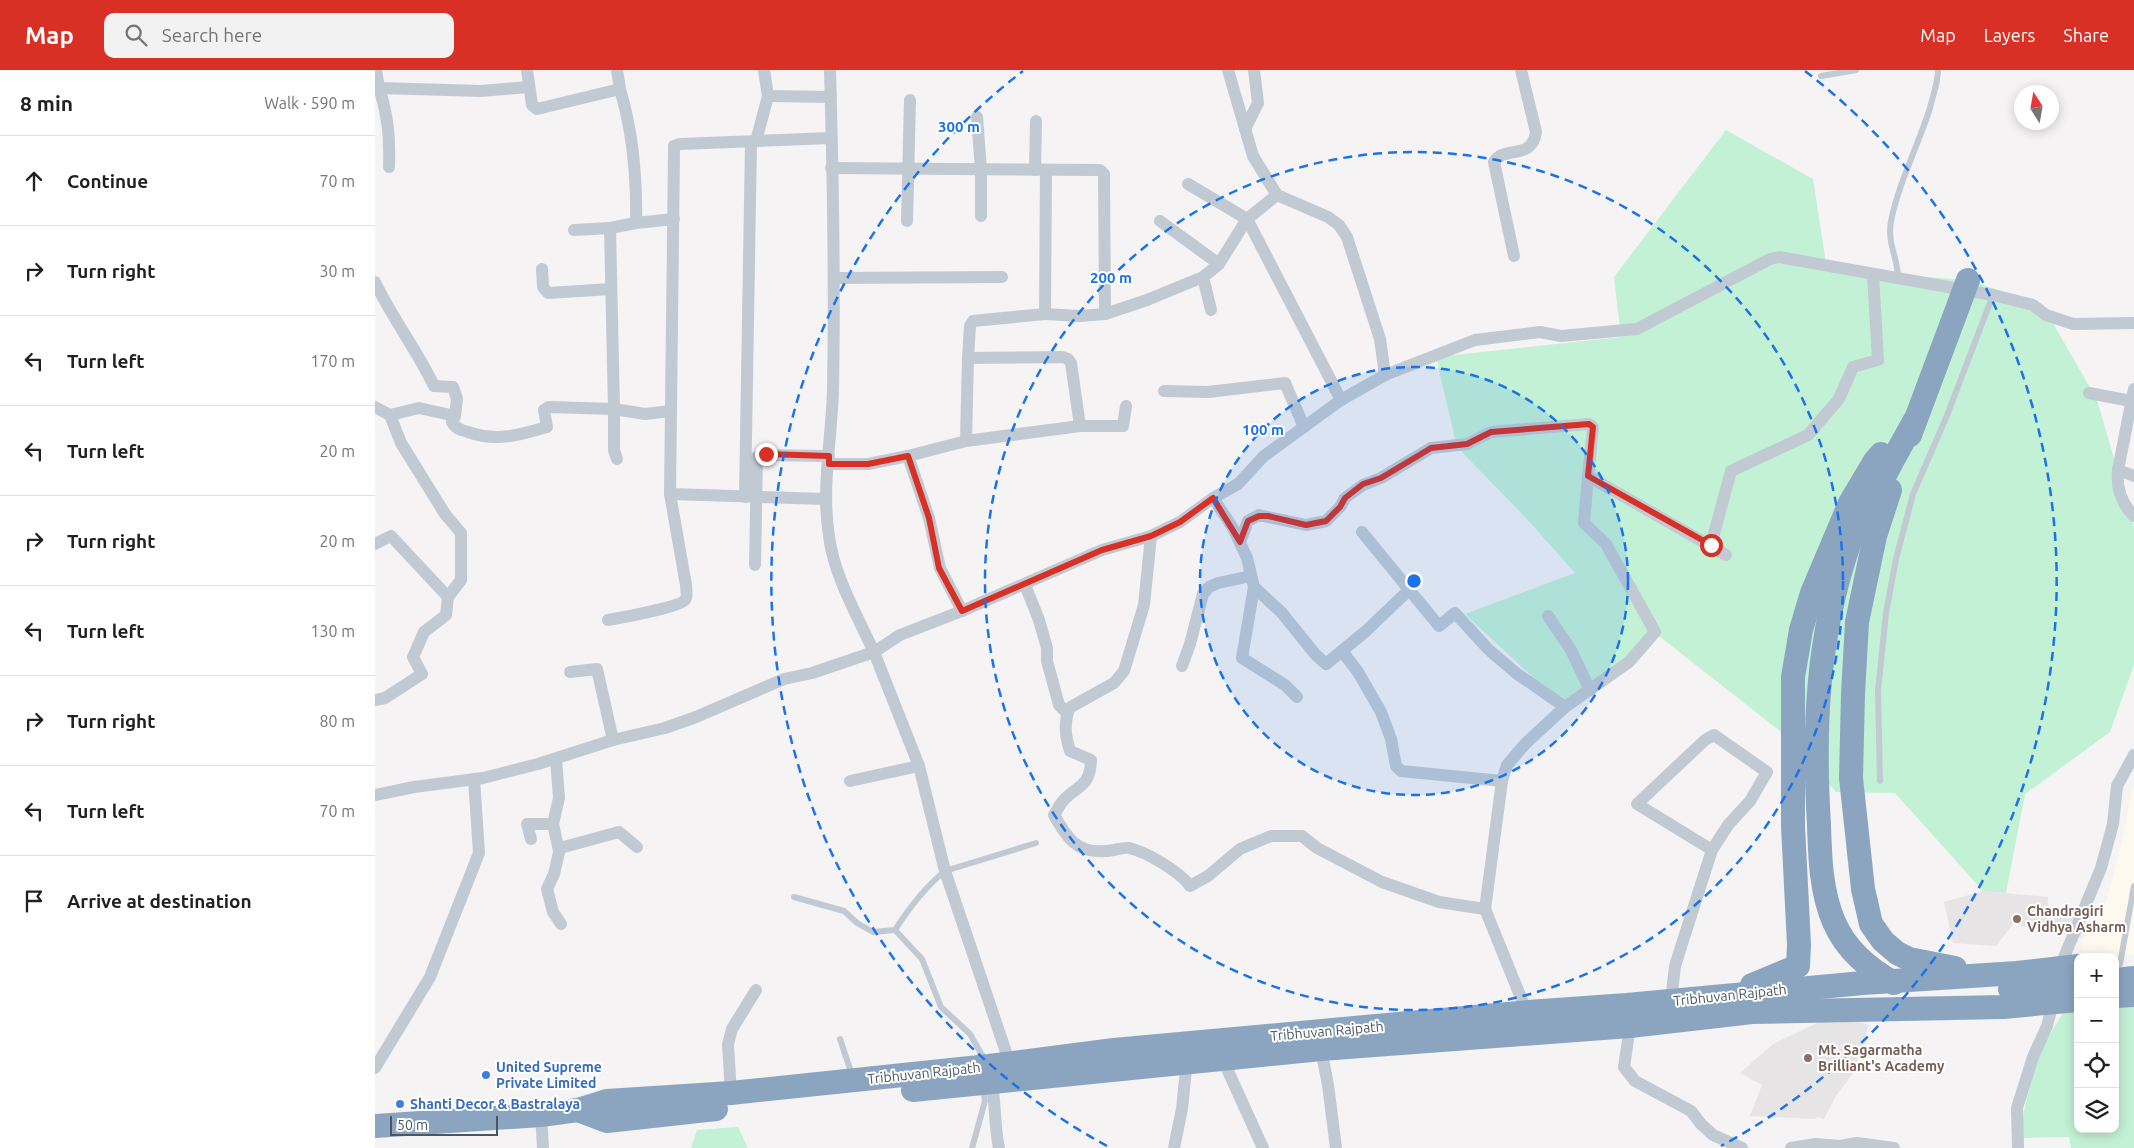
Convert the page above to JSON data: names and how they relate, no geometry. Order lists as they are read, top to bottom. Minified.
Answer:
{"streets":{"highway":["Tribhuvan Rajpath"]},"places":["Chandragiri Vidhya Asharm","Mt. Sagarmatha Brilliant's Academy","United Supreme Private Limited","Shanti Decor & Bastralaya"],"scale_bar":"50 m","north":"top","page":{"header":"Map","search":"Search here","nav":["Map","Layers","Share"],"heading":["8 min","Walk · 590 m"],"list":[["Continue","70 m"],["Turn right","30 m"],["Turn left","170 m"],["Turn left","20 m"],["Turn right","20 m"],["Turn left","130 m"],["Turn right","80 m"],["Turn left","70 m"],"Arrive at destination"],"map_buttons":["+","−"],"scale":"50 m"},"rings":["300 m","200 m","100 m"]}
